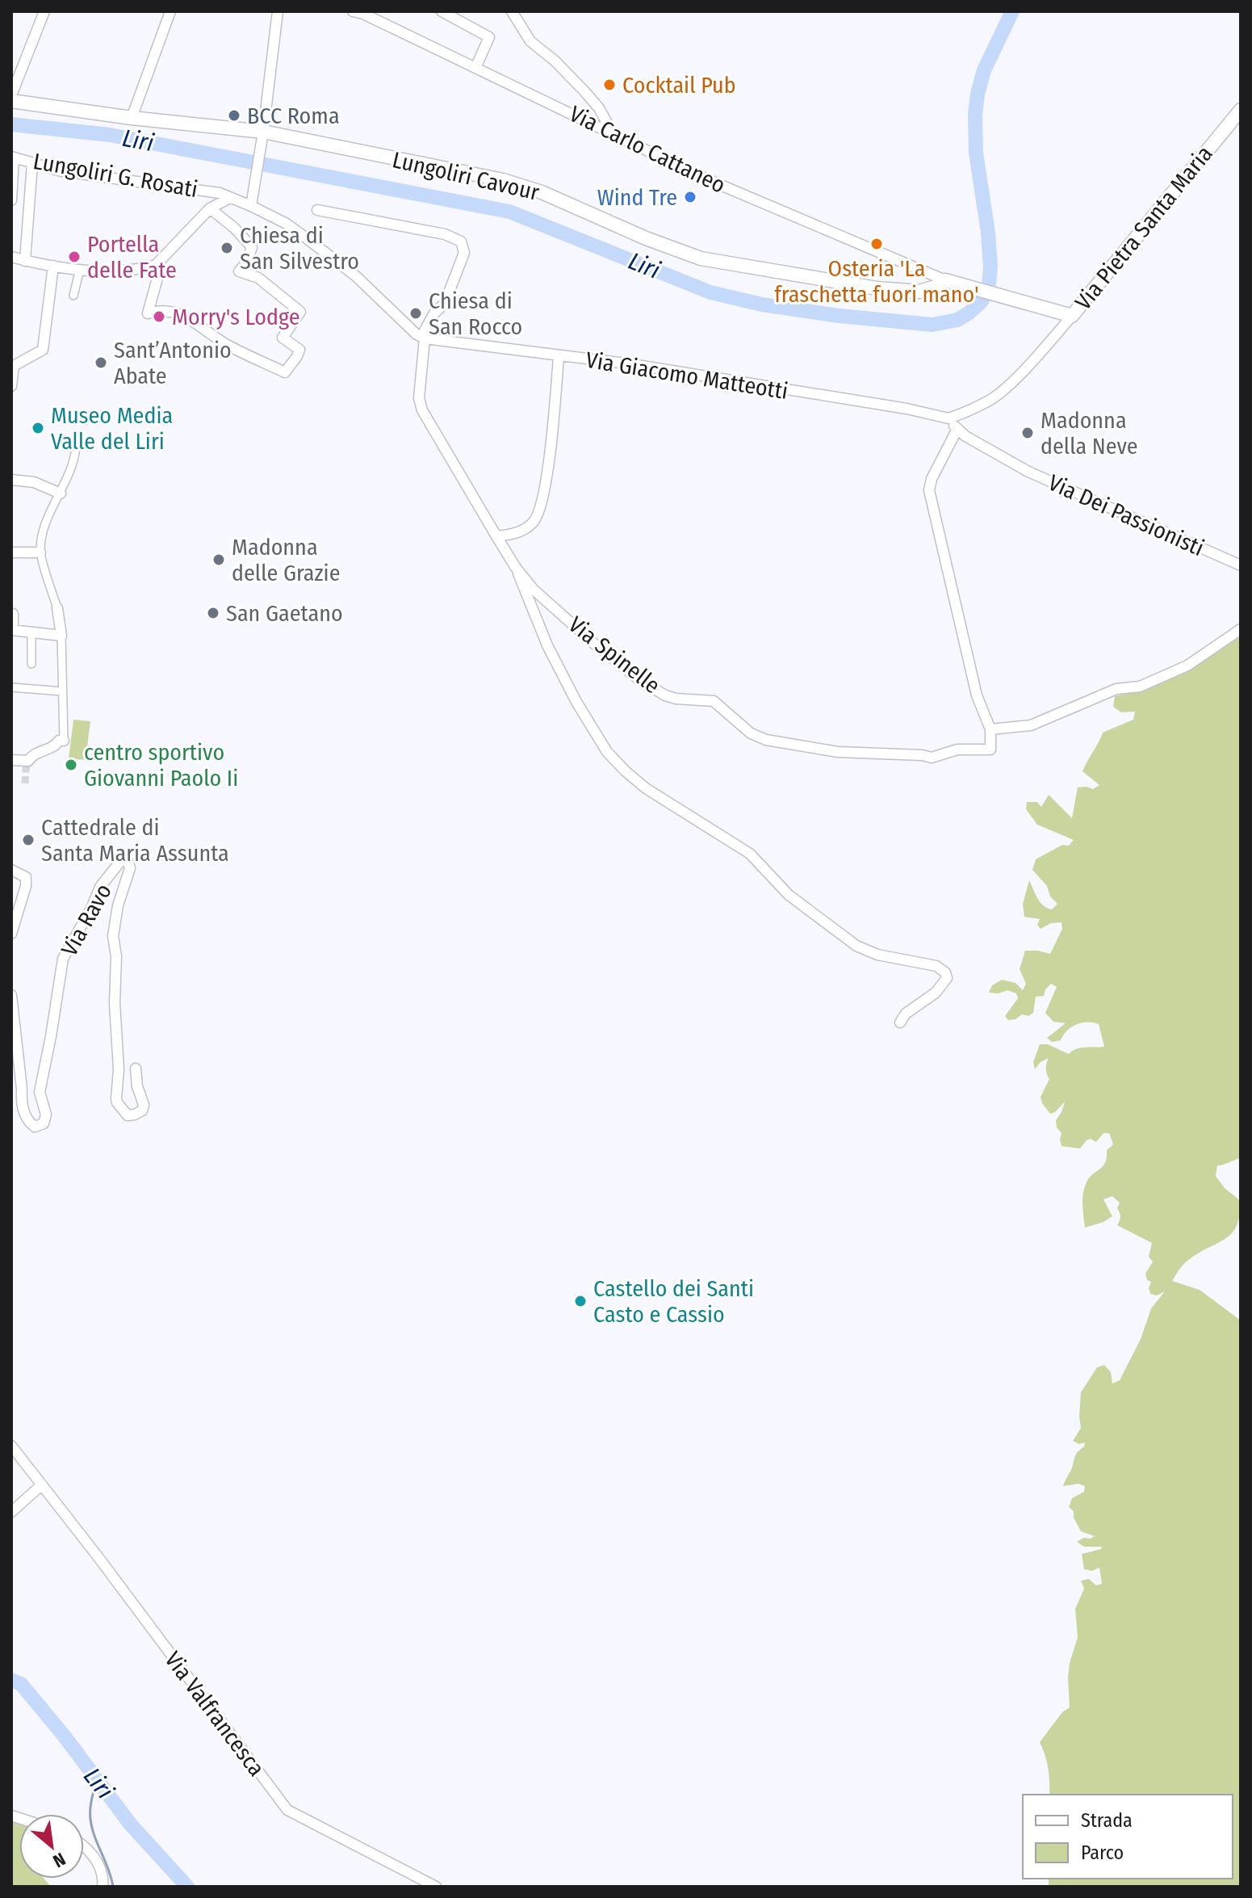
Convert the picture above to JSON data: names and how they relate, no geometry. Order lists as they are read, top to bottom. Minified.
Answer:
{"streets":{"street":["Via Carlo Cattaneo","Lungoliri G. Rosati","Lungoliri Cavour","Via Pietra Santa Maria","Via Giacomo Matteotti","Via Dei Passionisti","Via Spinelle","Via Ravo","Via Valfrancesca"]},"crossings":[["Via Carlo Cattaneo","Lungoliri Cavour"],["Lungoliri G. Rosati","Via Giacomo Matteotti"],["Lungoliri G. Rosati","Via Spinelle"],["Via Giacomo Matteotti","Via Dei Passionisti"],["Via Giacomo Matteotti","Via Spinelle"]],"water":["Liri"],"places":["Cocktail Pub","BCC Roma","Wind Tre","Osteria 'La fraschetta fuori mano'","Chiesa di San Silvestro","Portella delle Fate","Chiesa di San Rocco","Morry's Lodge","Sant’Antonio Abate","Museo Media Valle del Liri","Madonna della Neve","Madonna delle Grazie","San Gaetano","centro sportivo Giovanni Paolo Ii","Cattedrale di Santa Maria Assunta","Castello dei Santi Casto e Cassio"],"legend":["Strada","Parco"],"north":"bottom right"}
